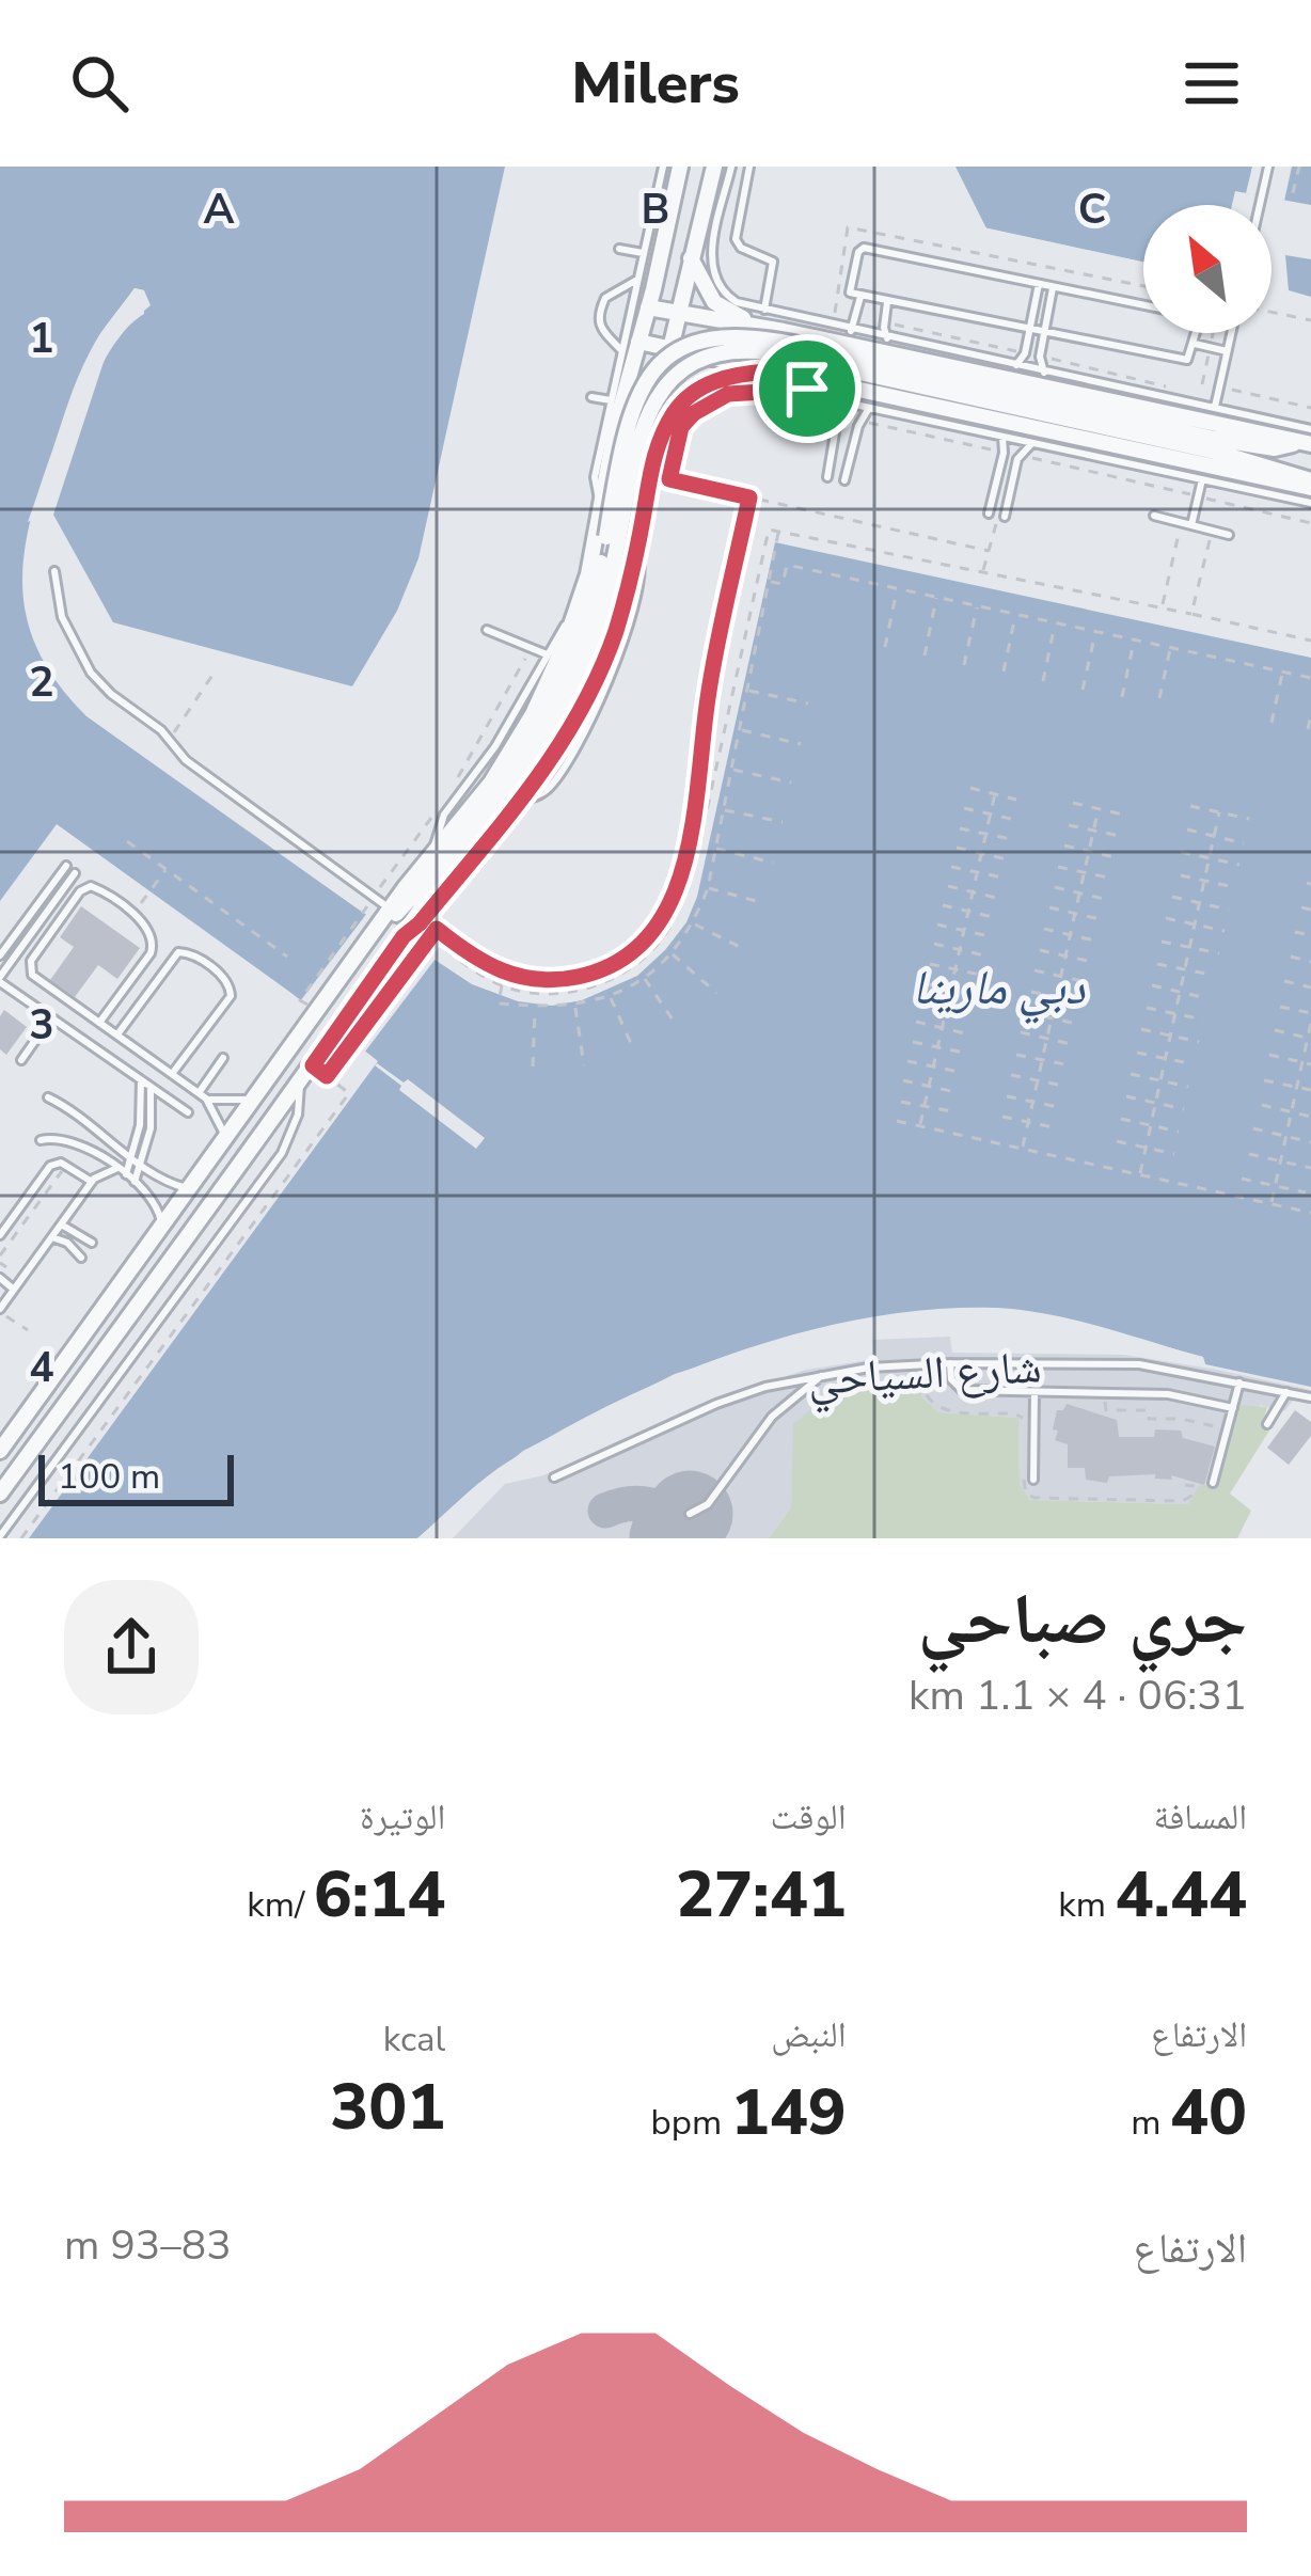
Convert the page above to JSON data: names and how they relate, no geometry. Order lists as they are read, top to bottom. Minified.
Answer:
{"streets":{"lane":["شارع السياحي"]},"water":["دبي مارينا"],"scale_bar":"100 m","north":"top left","page":{"header":"Milers","scale":"100 m","heading":["جري صباحي","06:31 · 4 × 1.1 km"],"stats":[["المسافة","4.44 km"],["الوقت","27:41"],["الوتيرة","6:14 /km"],["الارتفاع","40 m"],["النبض","149 bpm"],["kcal","301"]],"chart":["الارتفاع","83–93 m"]},"grid":{"columns":["A","B","C"],"rows":["1","2","3","4"]}}
